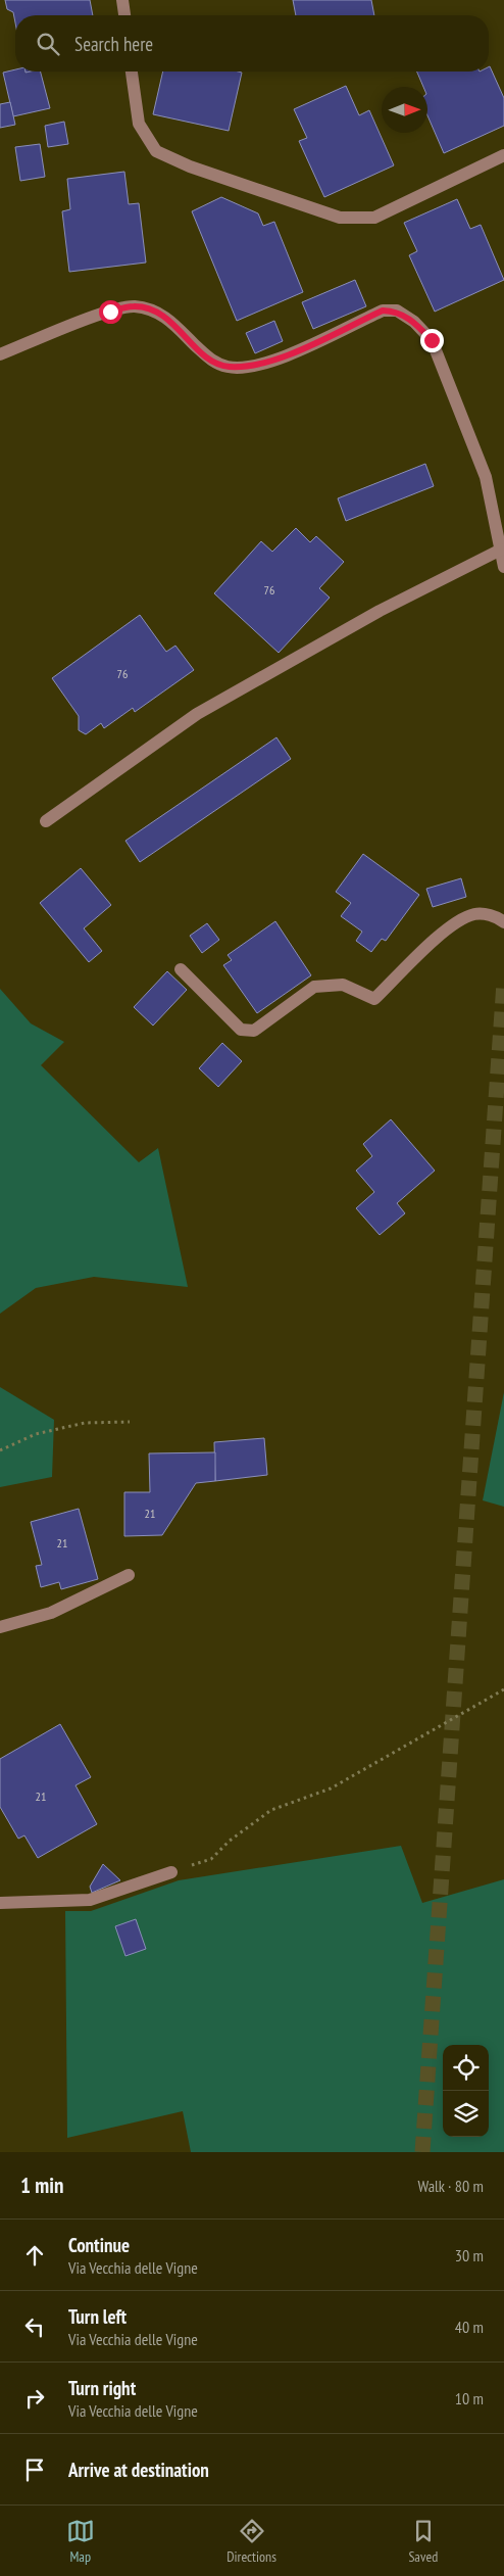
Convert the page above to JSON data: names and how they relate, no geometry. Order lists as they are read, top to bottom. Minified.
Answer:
{"house_numbers":["76","76","21","21","21"],"north":"right","page":{"search":"Search here","heading":["1 min","Walk · 80 m"],"list":[["Continue","Via Vecchia delle Vigne","30 m"],["Turn left","Via Vecchia delle Vigne","40 m"],["Turn right","Via Vecchia delle Vigne","10 m"],"Arrive at destination"],"nav":["Map","Directions","Saved"]}}
